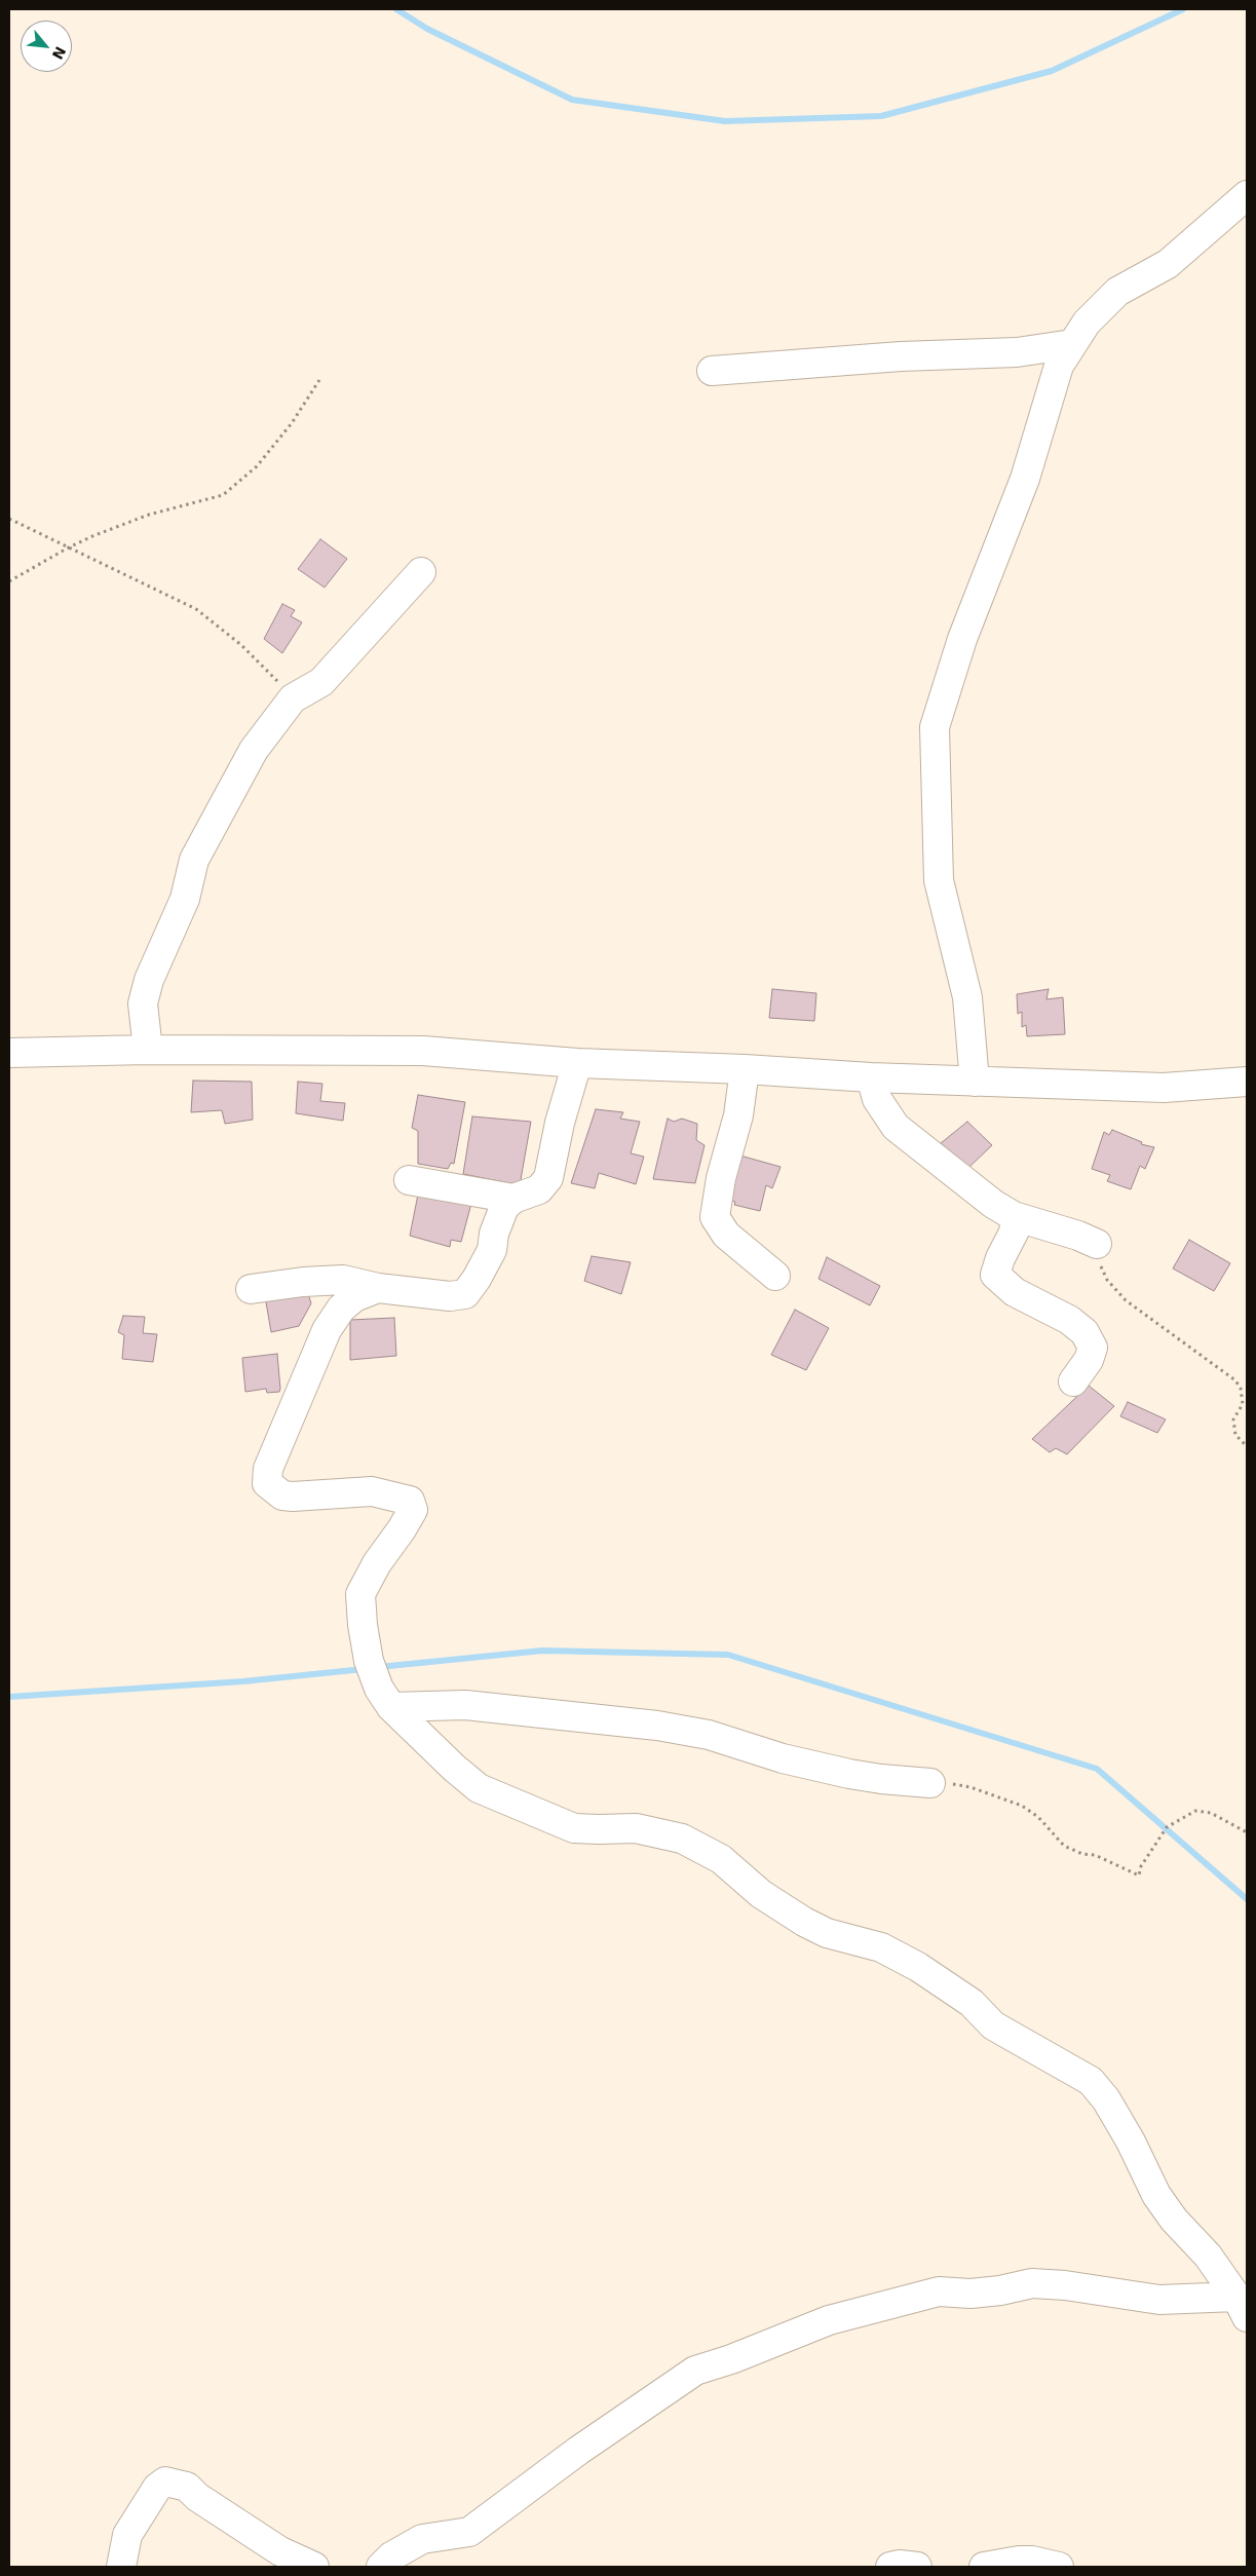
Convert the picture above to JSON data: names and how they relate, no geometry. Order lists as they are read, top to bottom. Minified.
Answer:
{"north":"bottom right"}
